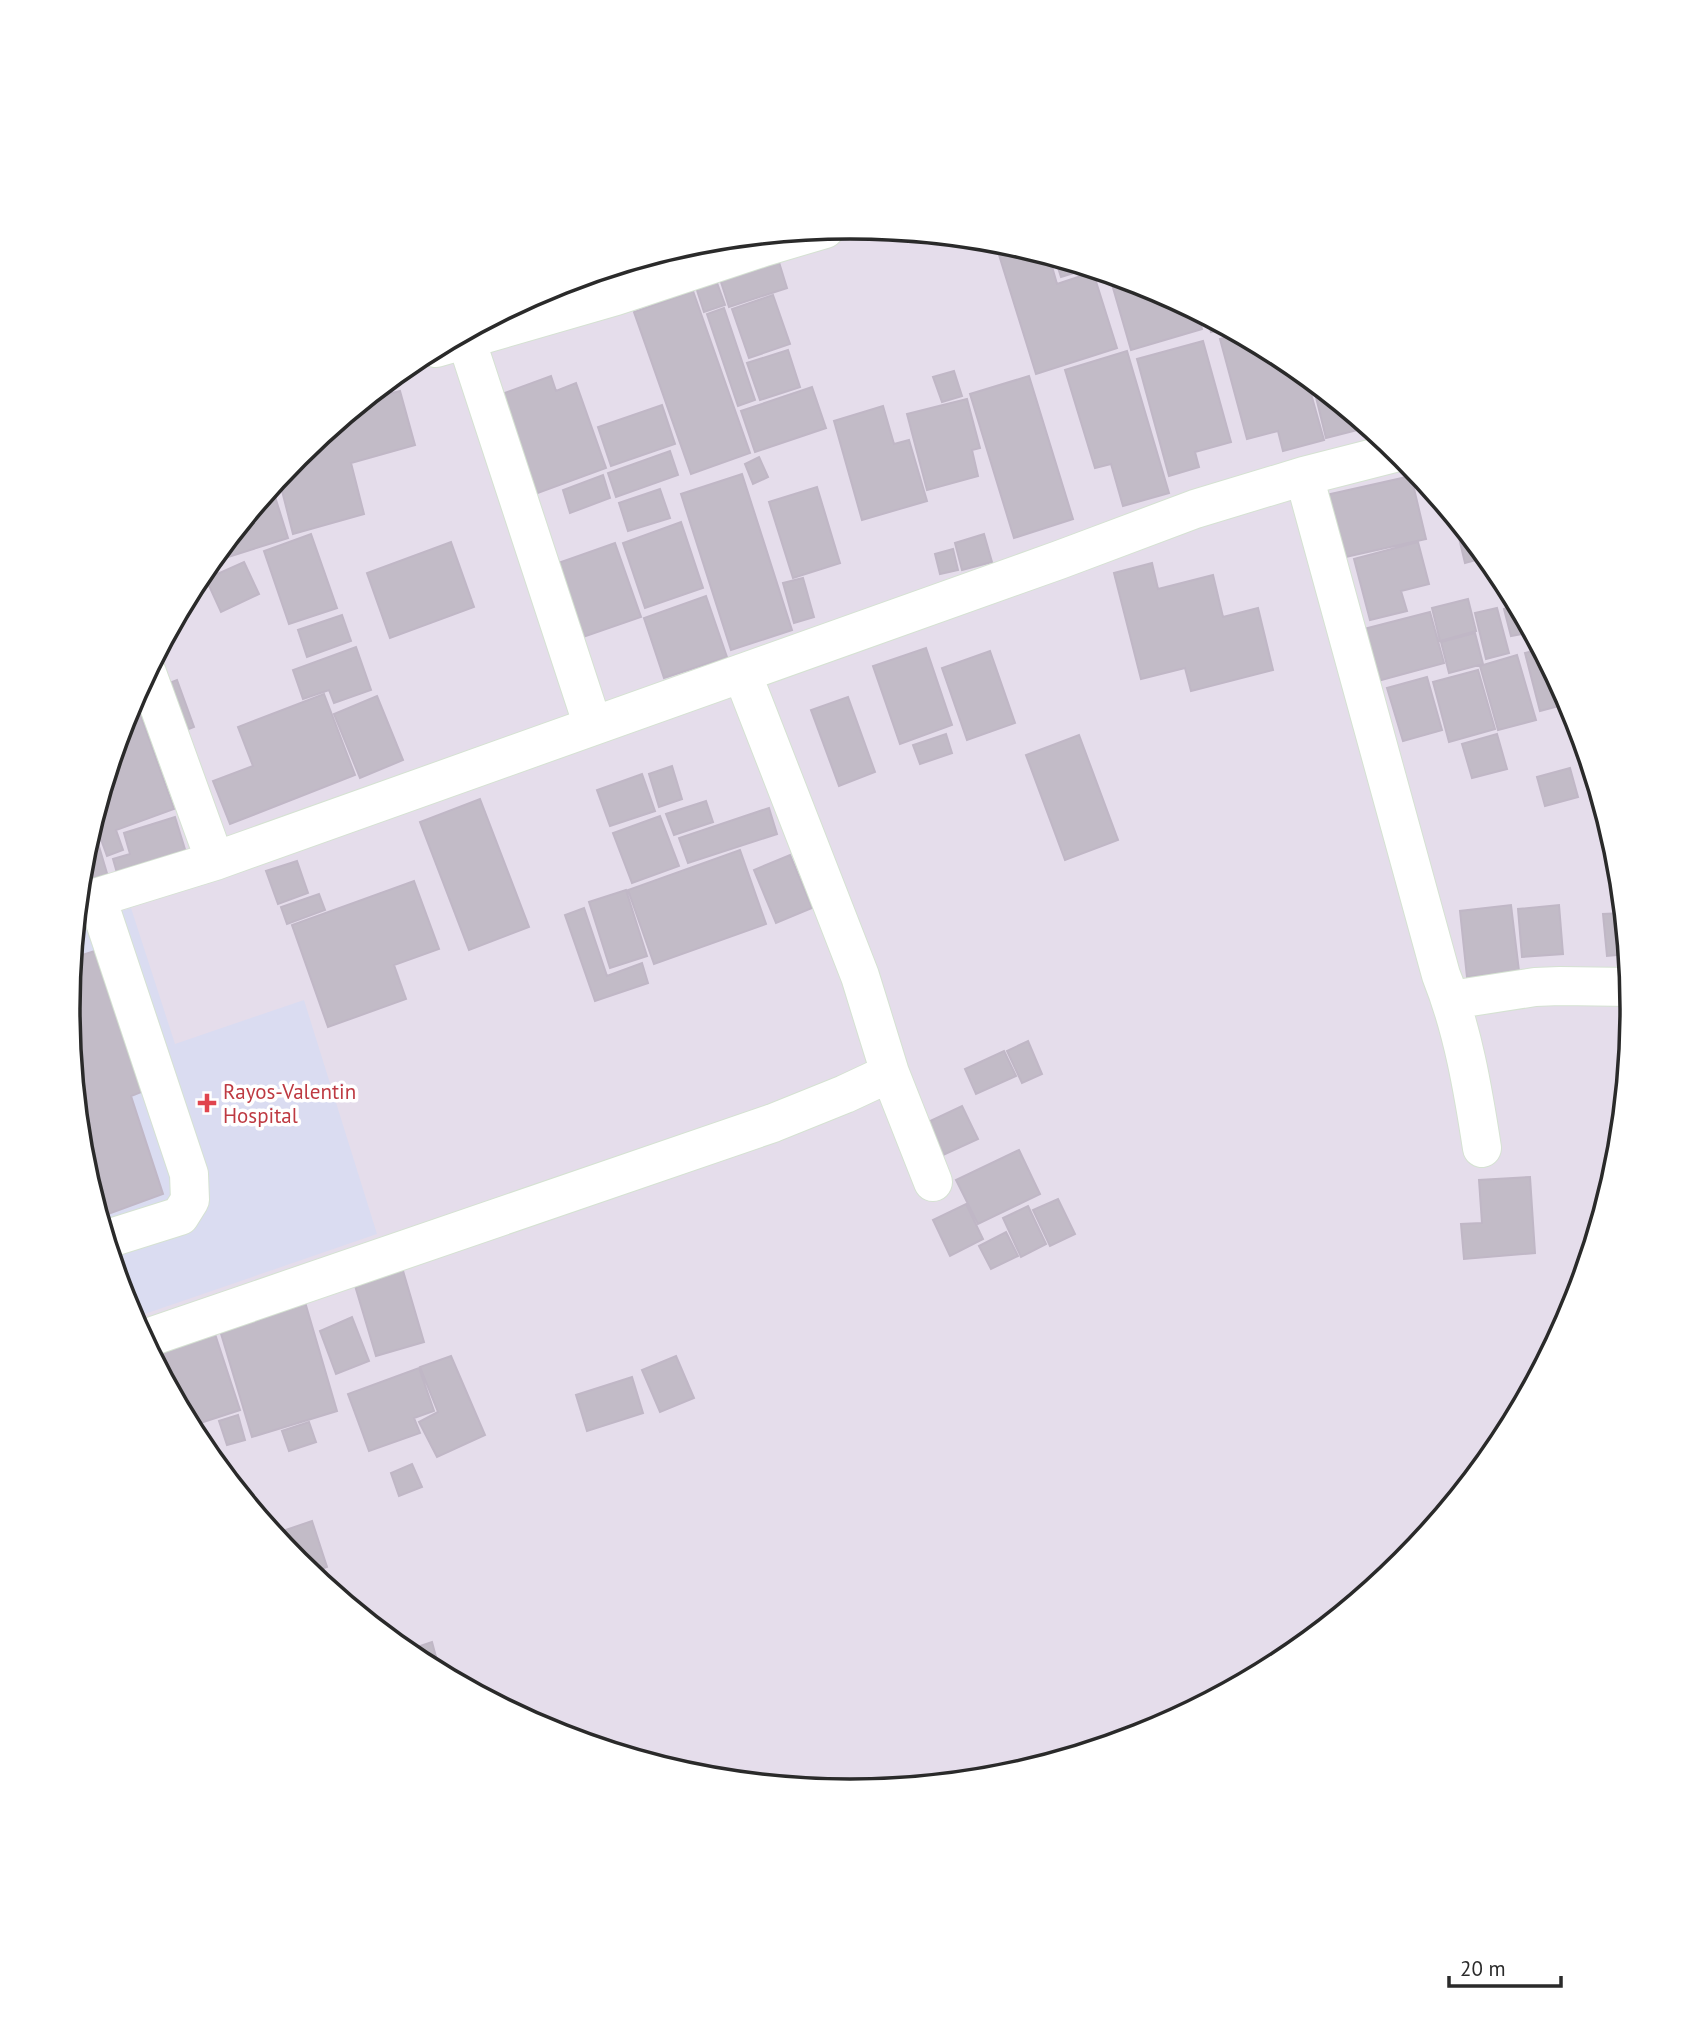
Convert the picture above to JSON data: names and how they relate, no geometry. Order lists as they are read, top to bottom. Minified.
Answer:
{"places":{"health":["Rayos-Valentin Hospital"]},"scale_bar":"20 m"}
